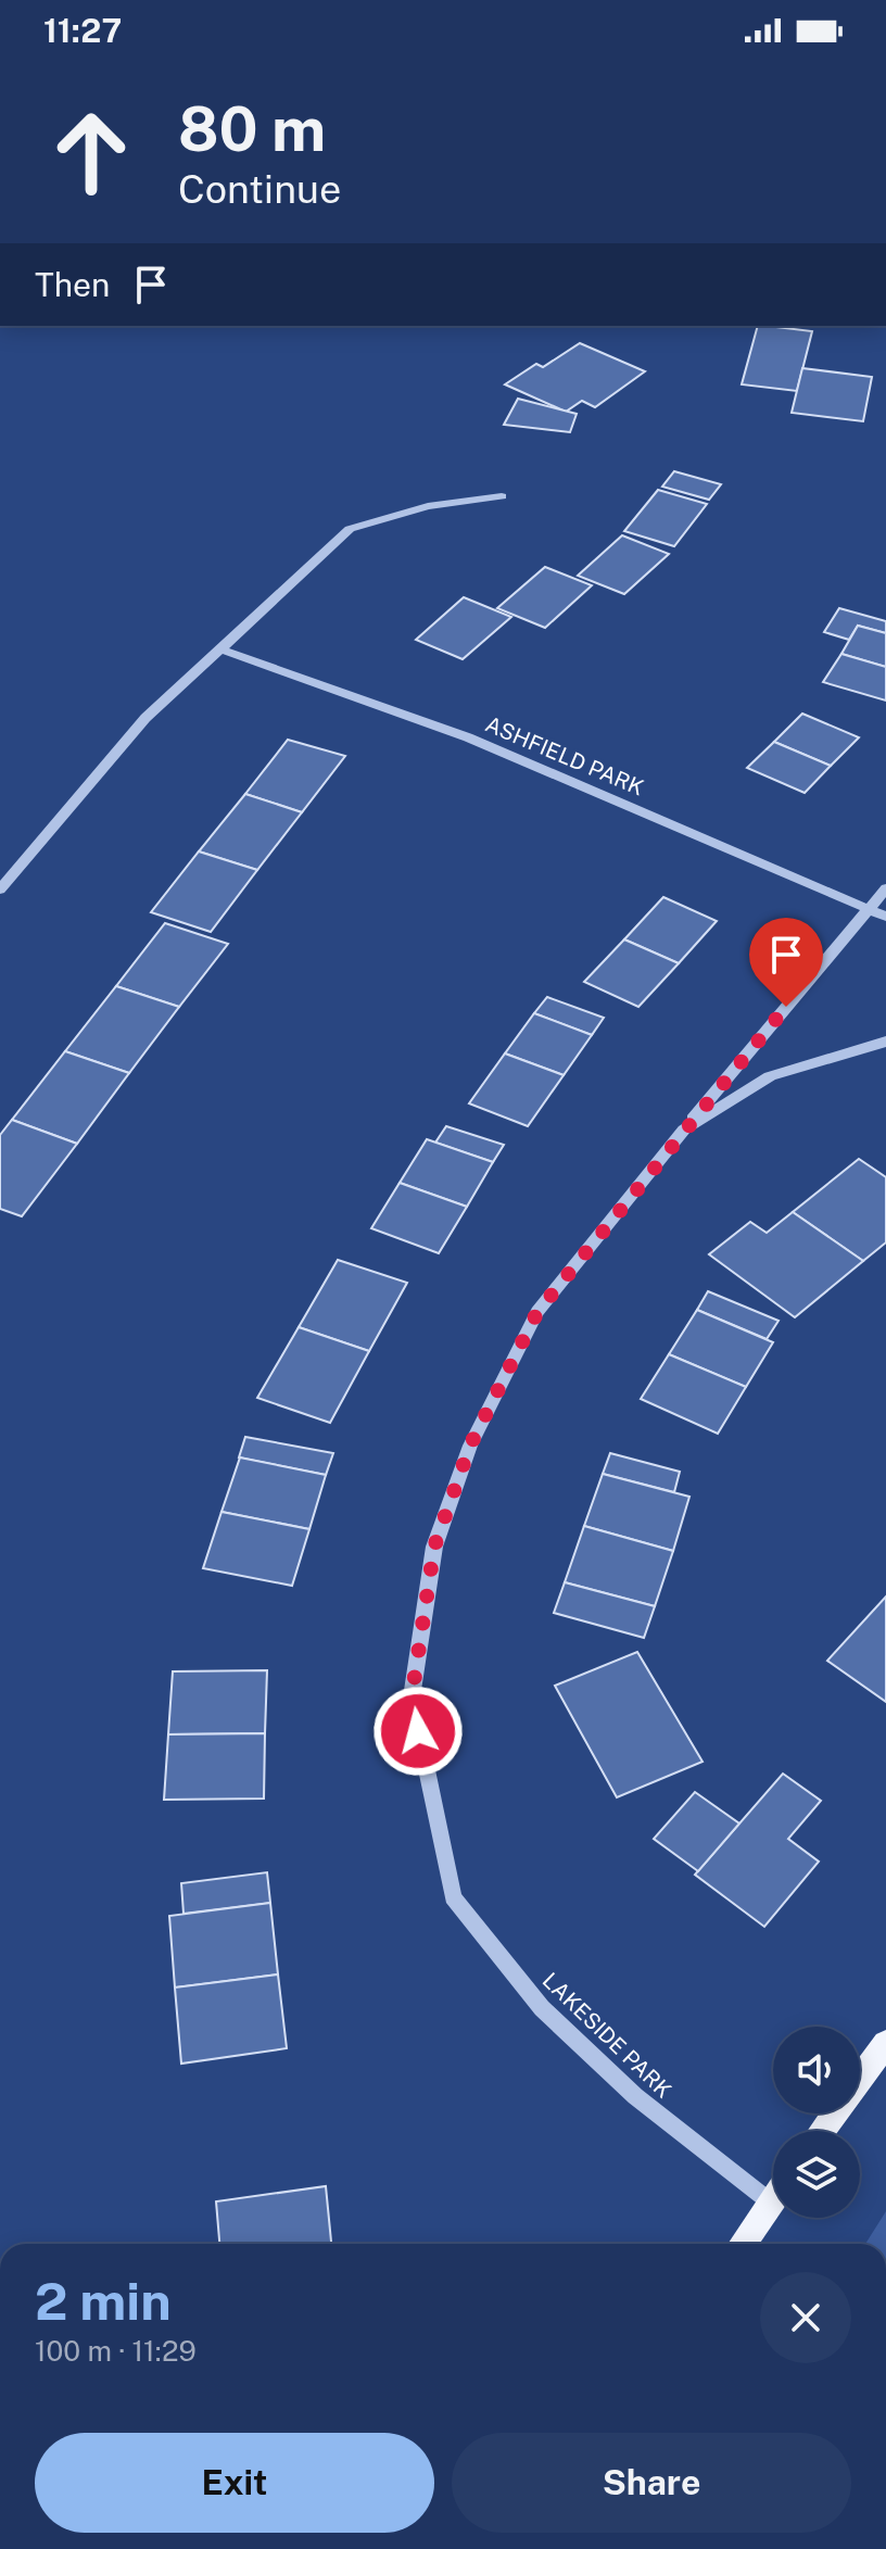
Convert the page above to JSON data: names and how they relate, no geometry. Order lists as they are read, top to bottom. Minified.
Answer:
{"streets":{"street":["ASHFIELD PARK","LAKESIDE PARK"]},"page":{"status":"11:27","turn":["80 m","Continue"],"then":"Then","heading":["2 min","100 m · 11:29"],"buttons":["Exit","Share"]}}
